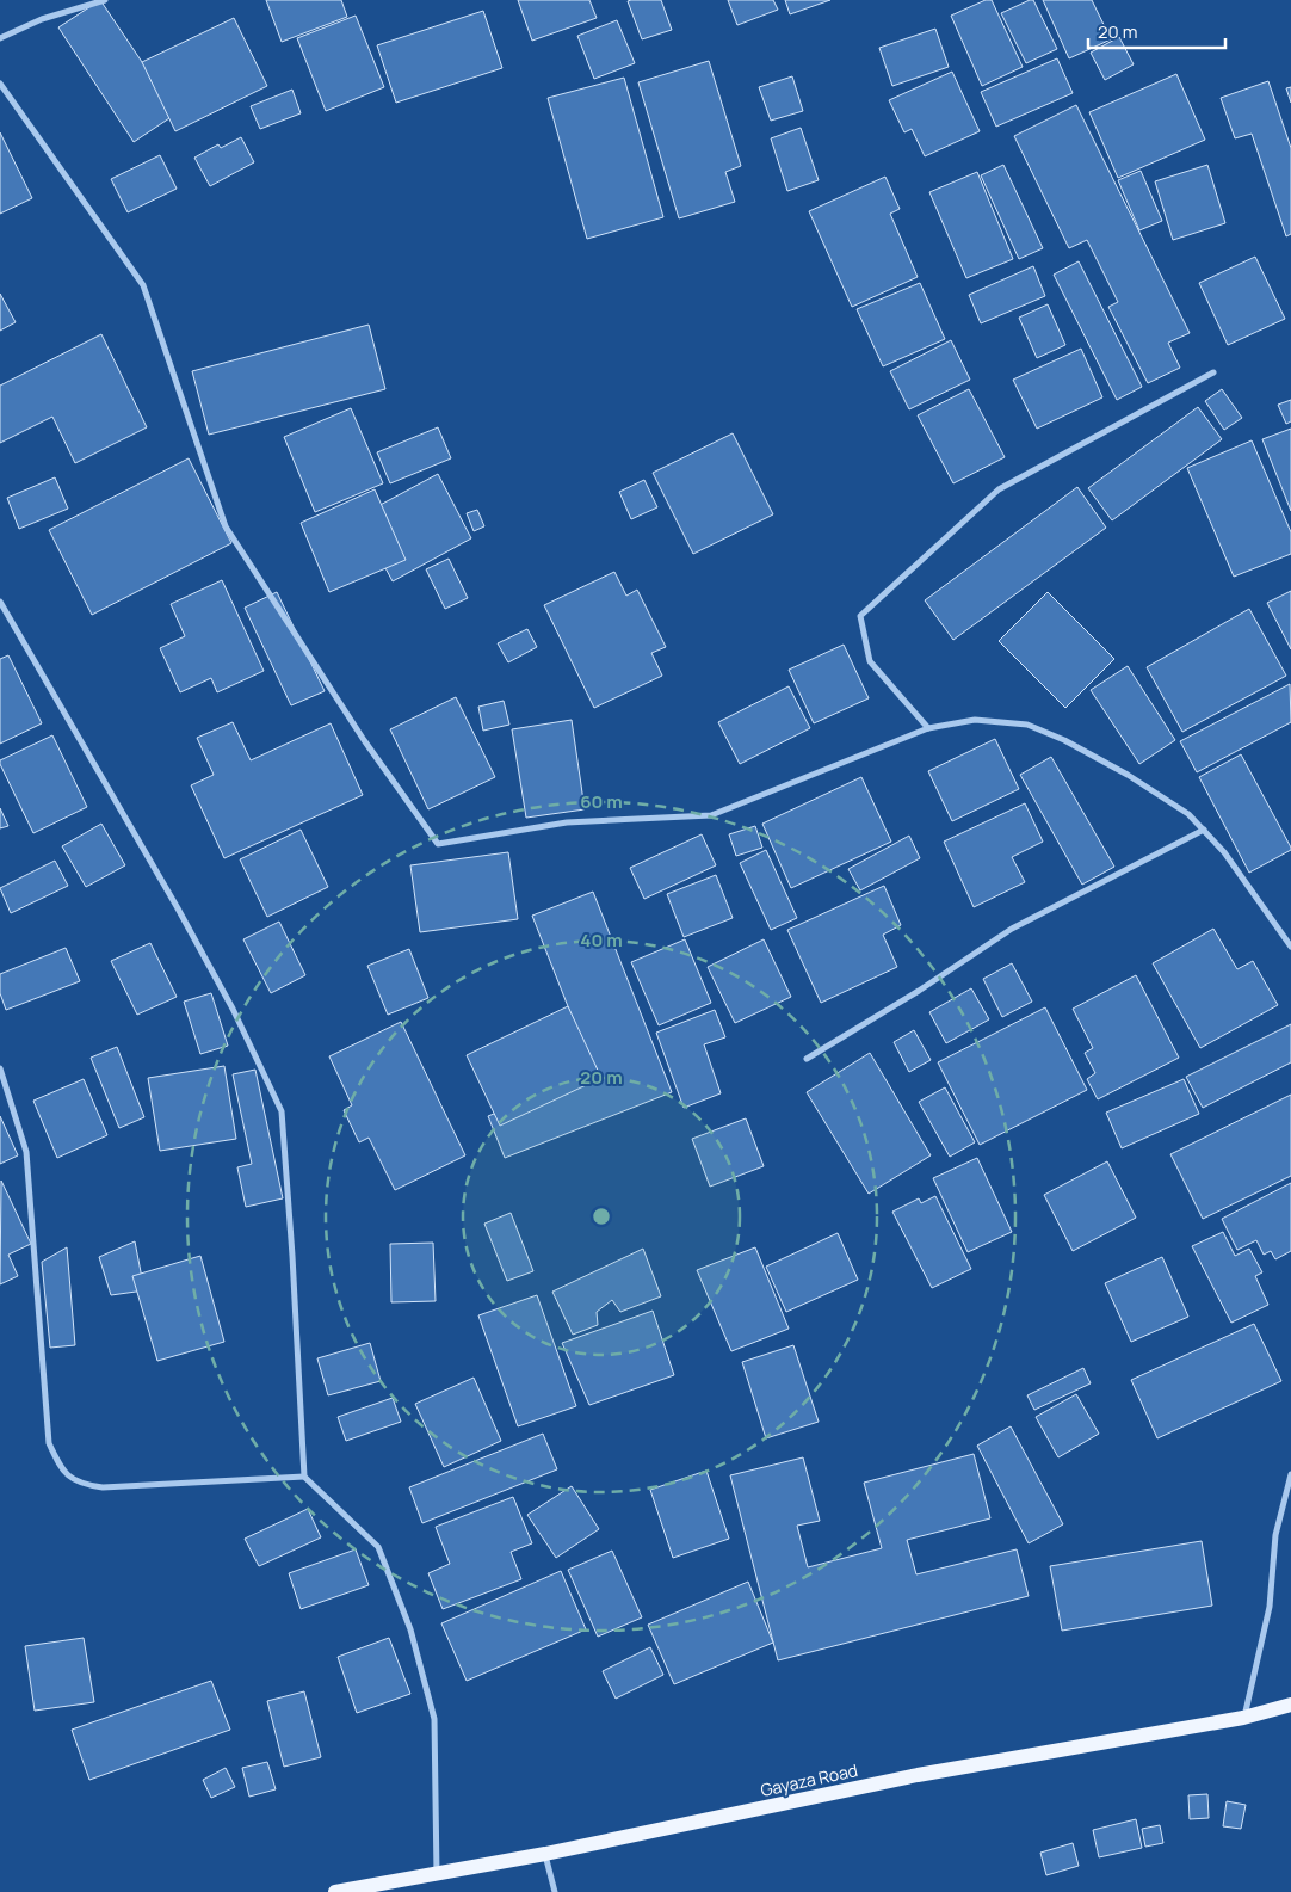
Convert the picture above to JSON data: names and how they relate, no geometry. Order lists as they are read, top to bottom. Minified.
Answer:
{"streets":{"main road":["Gayaza Road"]},"scale_bar":"20 m","rings":["60 m","40 m","20 m"]}
